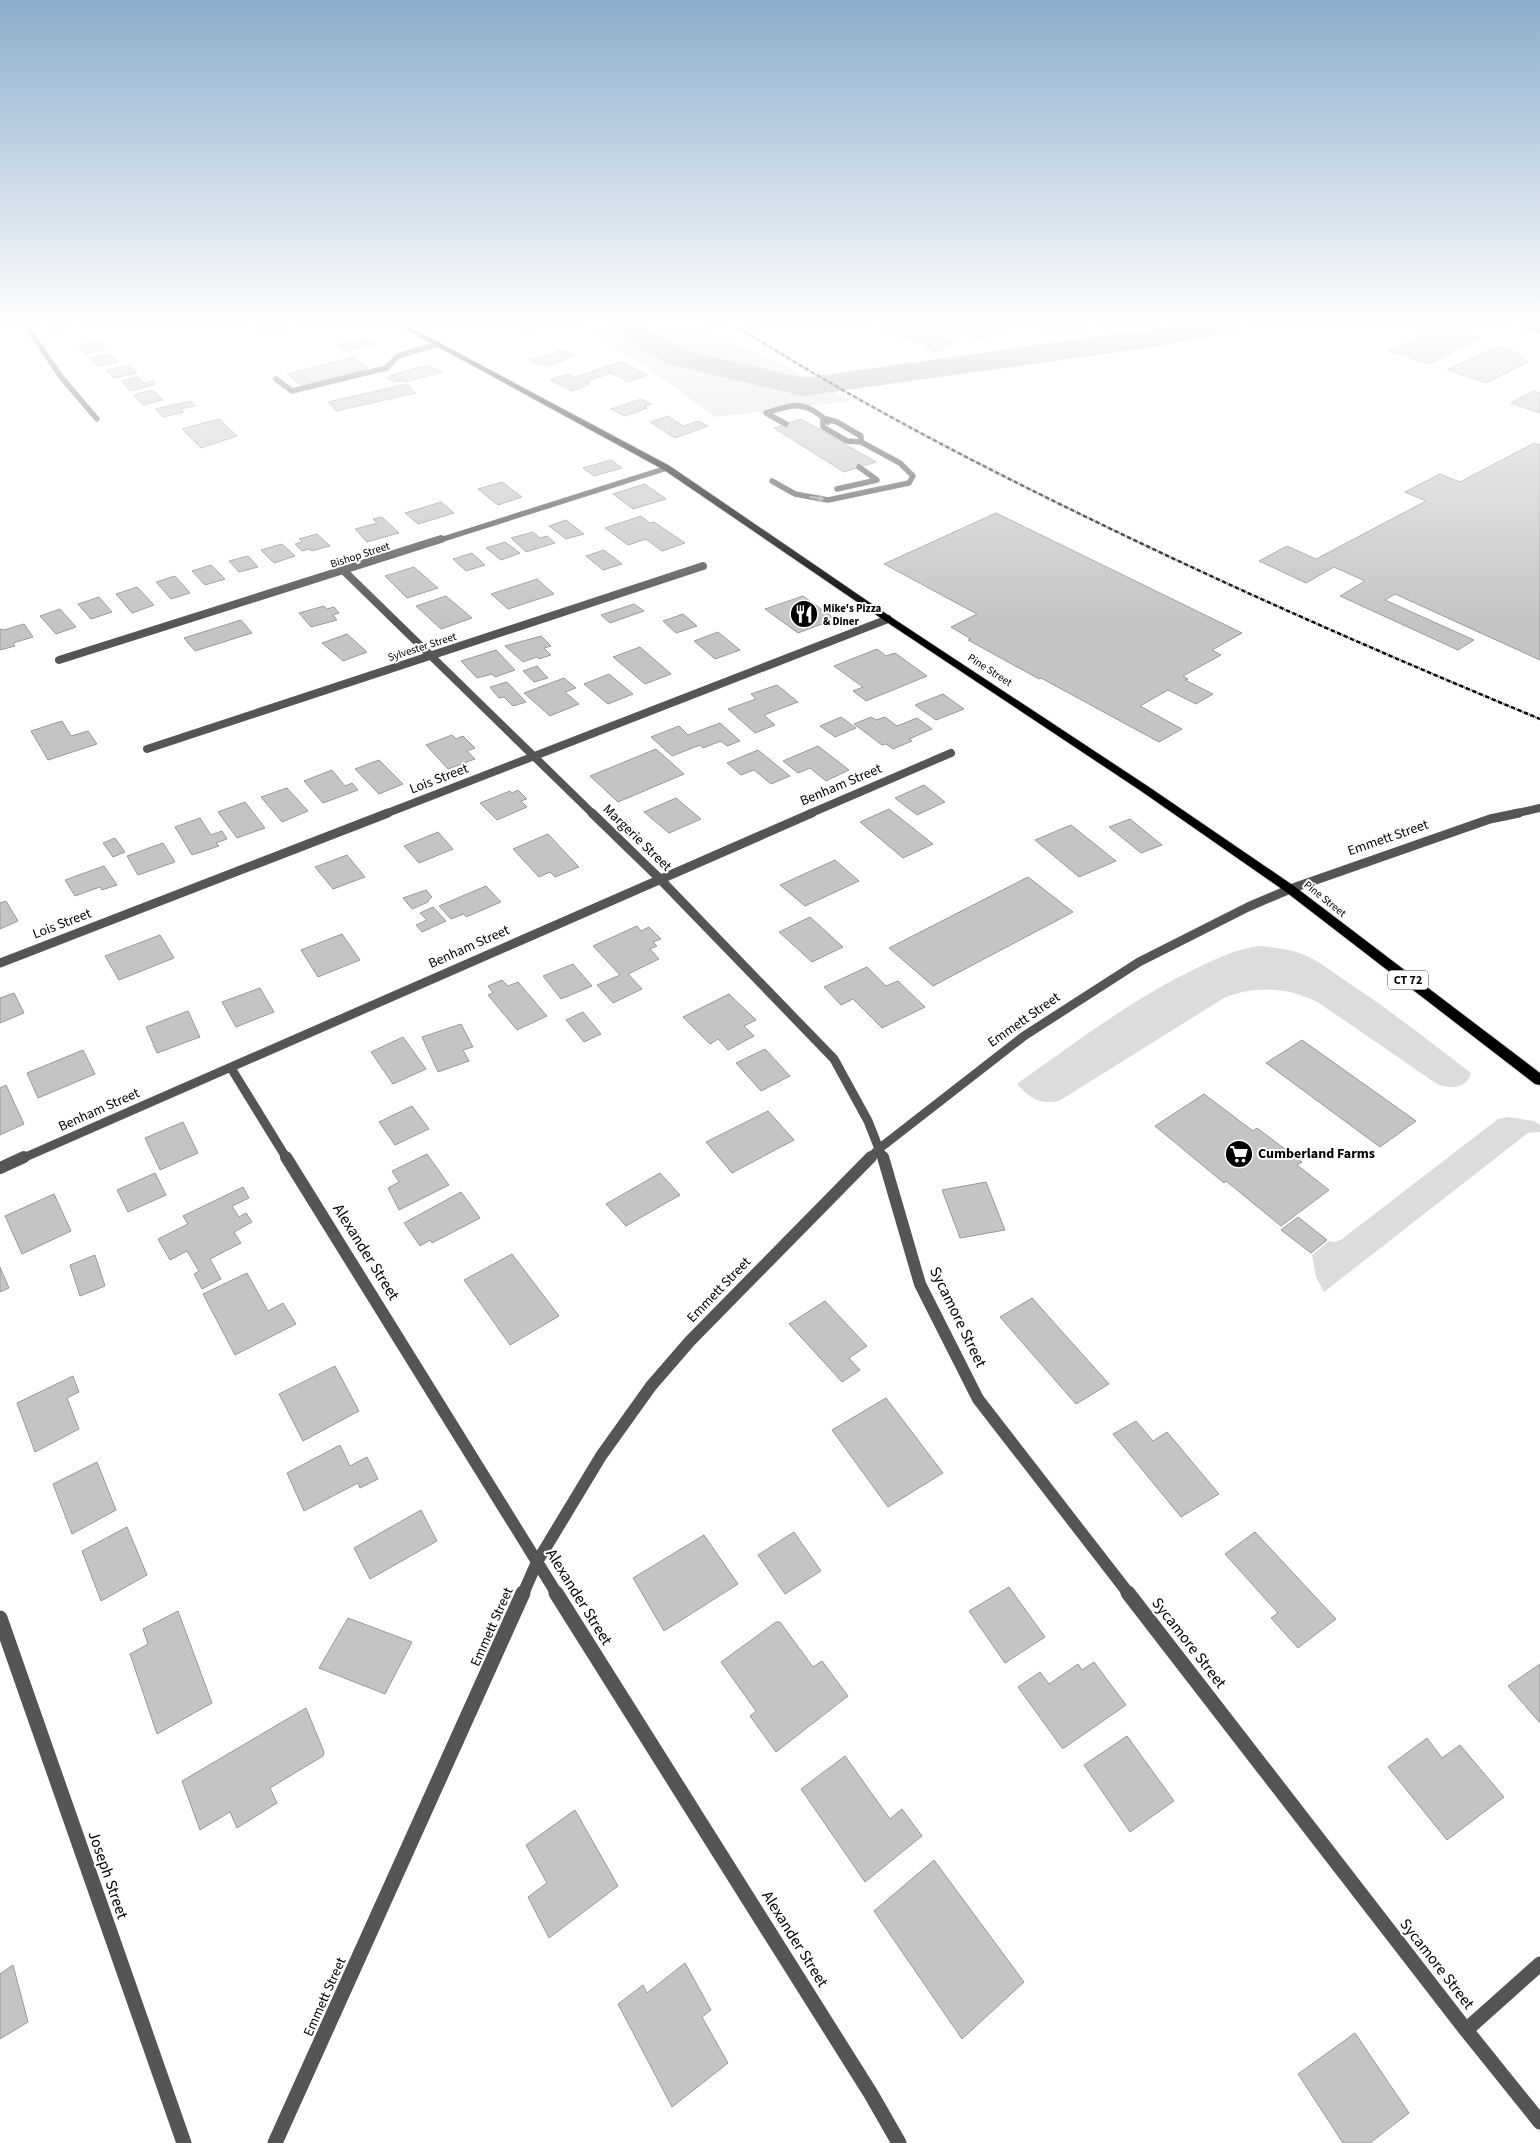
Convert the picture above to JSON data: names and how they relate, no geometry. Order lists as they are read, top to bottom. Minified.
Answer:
{"streets":{"highway":["Pine Street","CT 72"],"street":["Bishop Street","Sylvester Street","Lois Street","Benham Street","Margerie Street","Emmett Street","Alexander Street","Sycamore Street","Joseph Street"]},"crossings":[["Bishop Street","Pine Street"],["Bishop Street","Margerie Street"],["Sylvester Street","Margerie Street"],["Pine Street","Lois Street"],["Pine Street","Emmett Street"],["Lois Street","Margerie Street"],["Benham Street","Margerie Street"],["Benham Street","Alexander Street"],["Margerie Street","Emmett Street"],["Margerie Street","Sycamore Street"],["Emmett Street","Alexander Street"],["Emmett Street","Sycamore Street"]],"places":{"restaurant":["Mike's Pizza & Diner"],"supermarket":["Cumberland Farms"]}}
